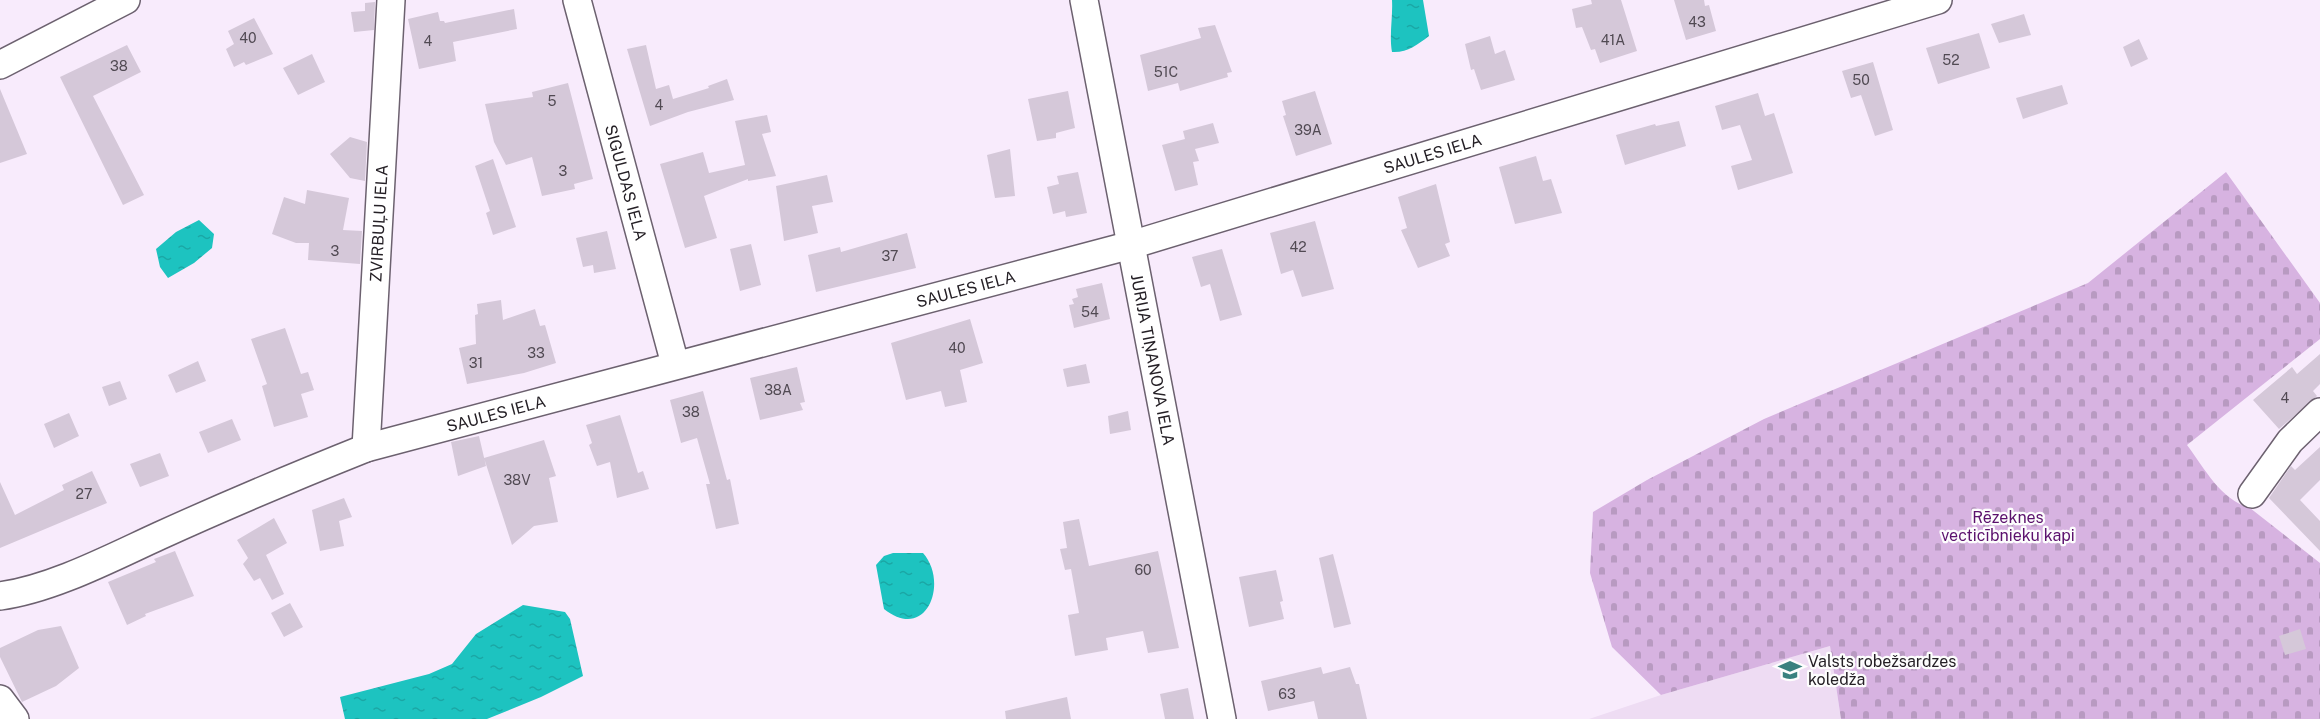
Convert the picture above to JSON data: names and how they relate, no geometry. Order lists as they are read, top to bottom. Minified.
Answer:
{"streets":{"street":["SAULES IELA","SIGULDAS IELA","ZVIRBUĻU IELA","JURIJA TIŅANOVA IELA"]},"crossings":[["SAULES IELA","SIGULDAS IELA"],["SAULES IELA","ZVIRBUĻU IELA"],["SAULES IELA","JURIJA TIŅANOVA IELA"]],"parks":["Rēzeknes vecticībnieku kapi"],"places":{"school or university":["Valsts robežsardzes koledža"]},"house_numbers":["43","40","41A","4","52","38","51C","50","5","4","39A","3","42","3","37","54","40","33","31","38A","4","38","38V","27","60","63"]}
